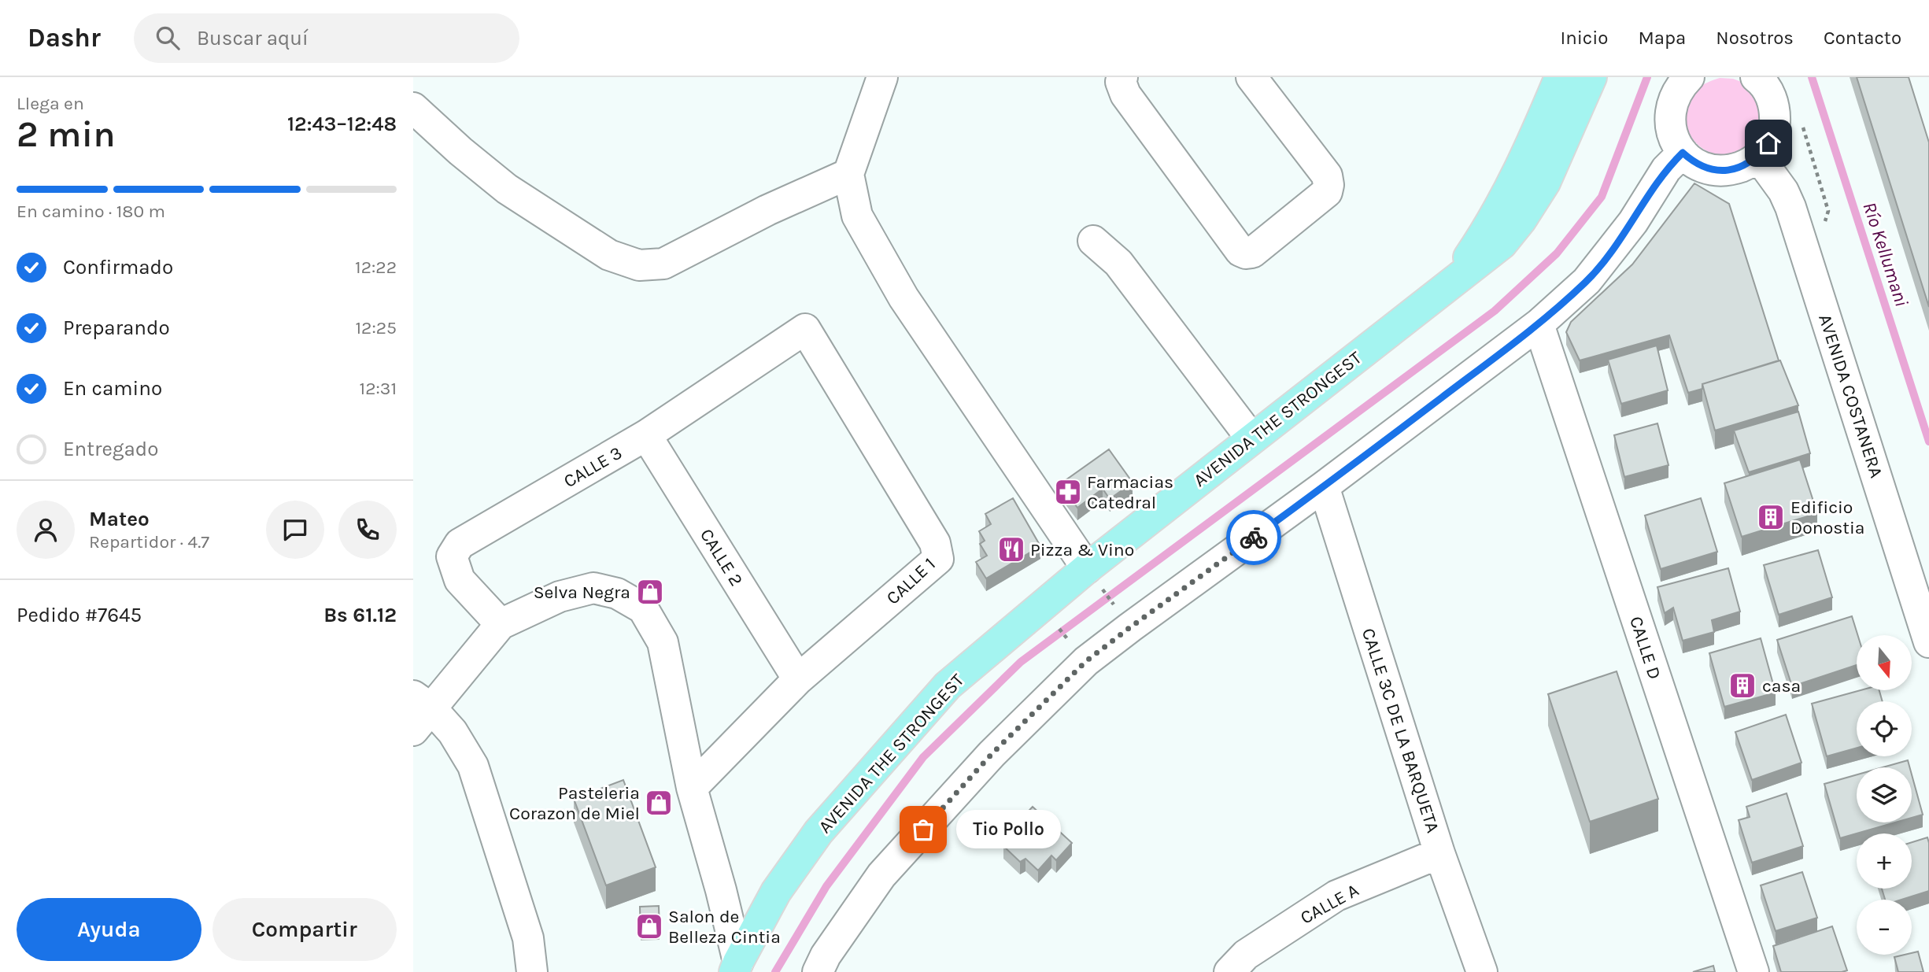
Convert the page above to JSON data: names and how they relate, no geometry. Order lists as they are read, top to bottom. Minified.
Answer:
{"streets":{"main road":["AVENIDA THE STRONGEST"],"street":["AVENIDA COSTANERA","CALLE 3","CALLE 2","CALLE 1","CALLE D","CALLE 3C DE LA BARQUETA","CALLE A"]},"crossings":[["CALLE 3","CALLE 2"],["CALLE 3","CALLE 1"],["CALLE 2","CALLE 1"],["CALLE 3C DE LA BARQUETA","CALLE A"]],"water":["Río Kellumani"],"places":{"pharmacy":["Farmacias Catedral"],"building":["Edificio Donostia","casa"],"restaurant":["Pizza & Vino"],"shop":["Selva Negra","Pasteleria Corazon de Miel","Salon de Belleza Cintia"],"other":["Tio Pollo"]},"north":"bottom","page":{"header":"Dashr","search":"Buscar aquí","nav":["Inicio","Mapa","Nosotros","Contacto"],"heading":["2 min","Llega en","12:43–12:48"],"panel":["Mateo","Repartidor · 4.7","Pedido #7645","Bs 61.12"],"bar":"En camino · 180 m","list":[["Confirmado","12:22"],["Preparando","12:25"],["En camino","12:31"],"Entregado"],"map_buttons":["+","−"],"bubble":"Tio Pollo","buttons":["Ayuda","Compartir"]}}
